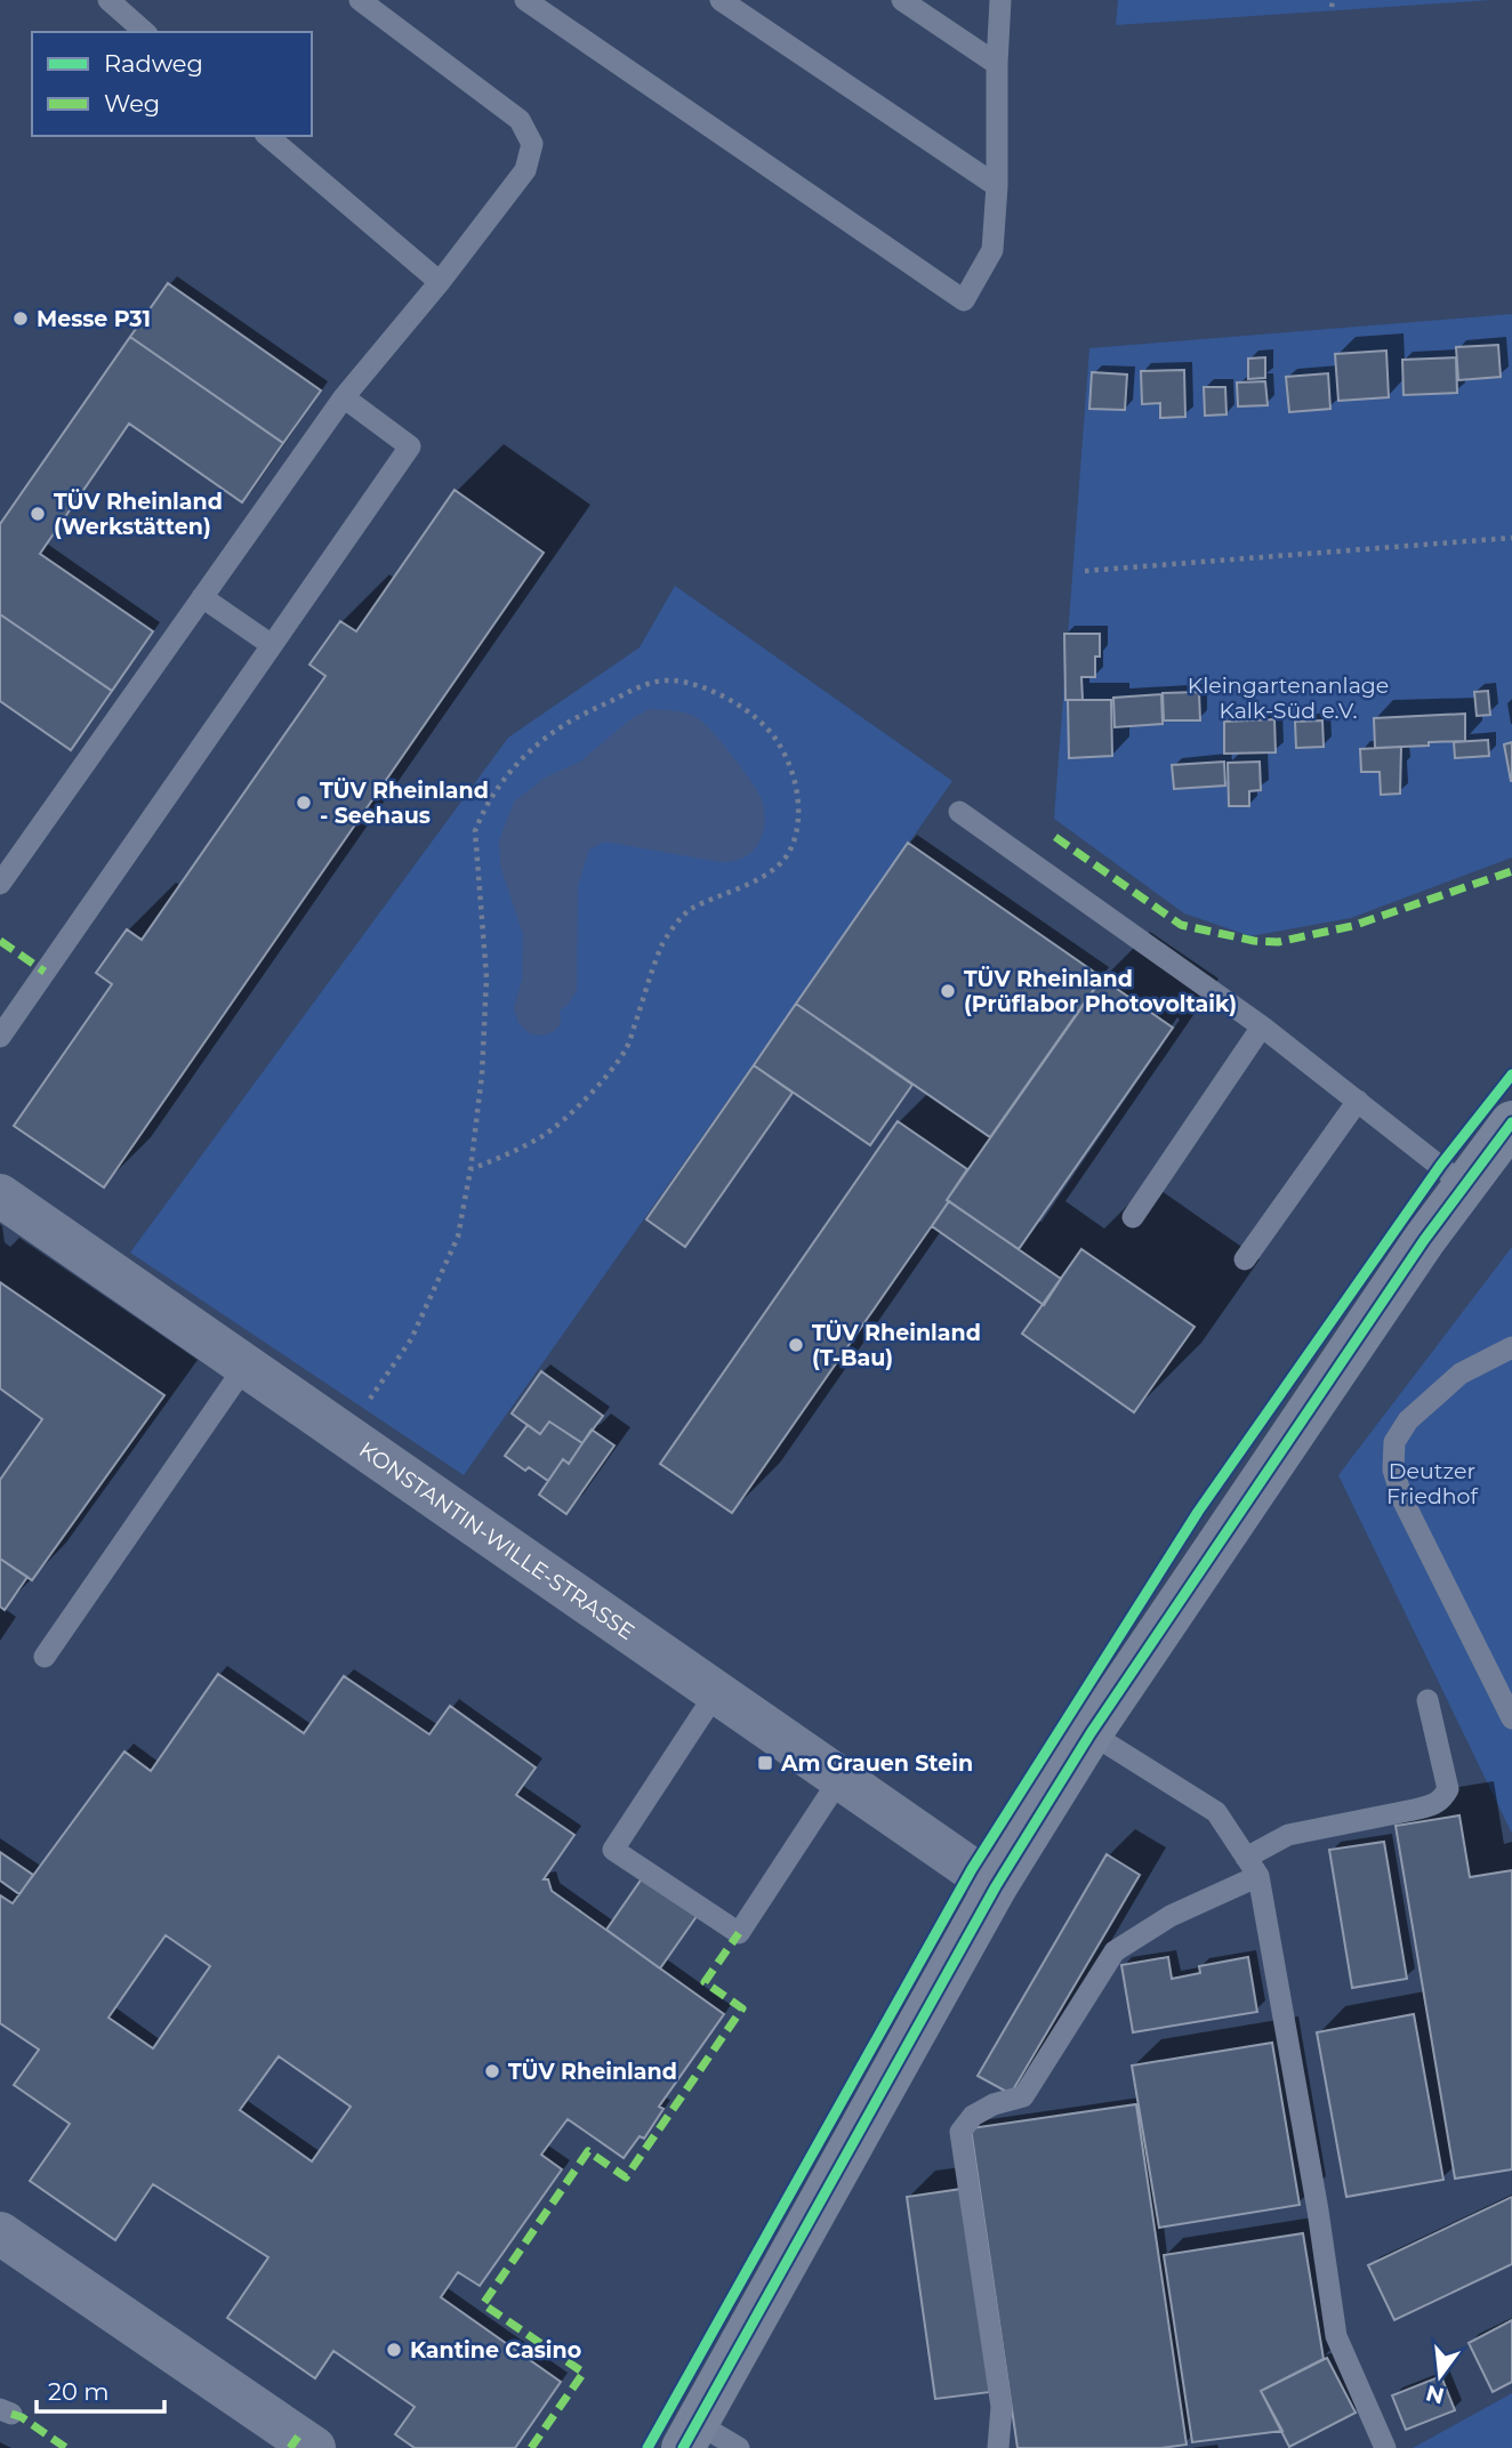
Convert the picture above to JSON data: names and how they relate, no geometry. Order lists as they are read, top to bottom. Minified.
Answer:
{"streets":{"street":["KONSTANTIN-WILLE-STRASSE"]},"parks":["Kleingartenanlage Kalk-Süd e.V.","Deutzer Friedhof"],"places":{"other":["Messe P31","TÜV Rheinland (Werkstätten)","TÜV Rheinland - Seehaus","TÜV Rheinland (Prüflabor Photovoltaik)","TÜV Rheinland (T-Bau)","TÜV Rheinland","Kantine Casino"],"transit":["Am Grauen Stein"]},"legend":["Radweg","Weg"],"scale_bar":"20 m","north":"bottom"}
